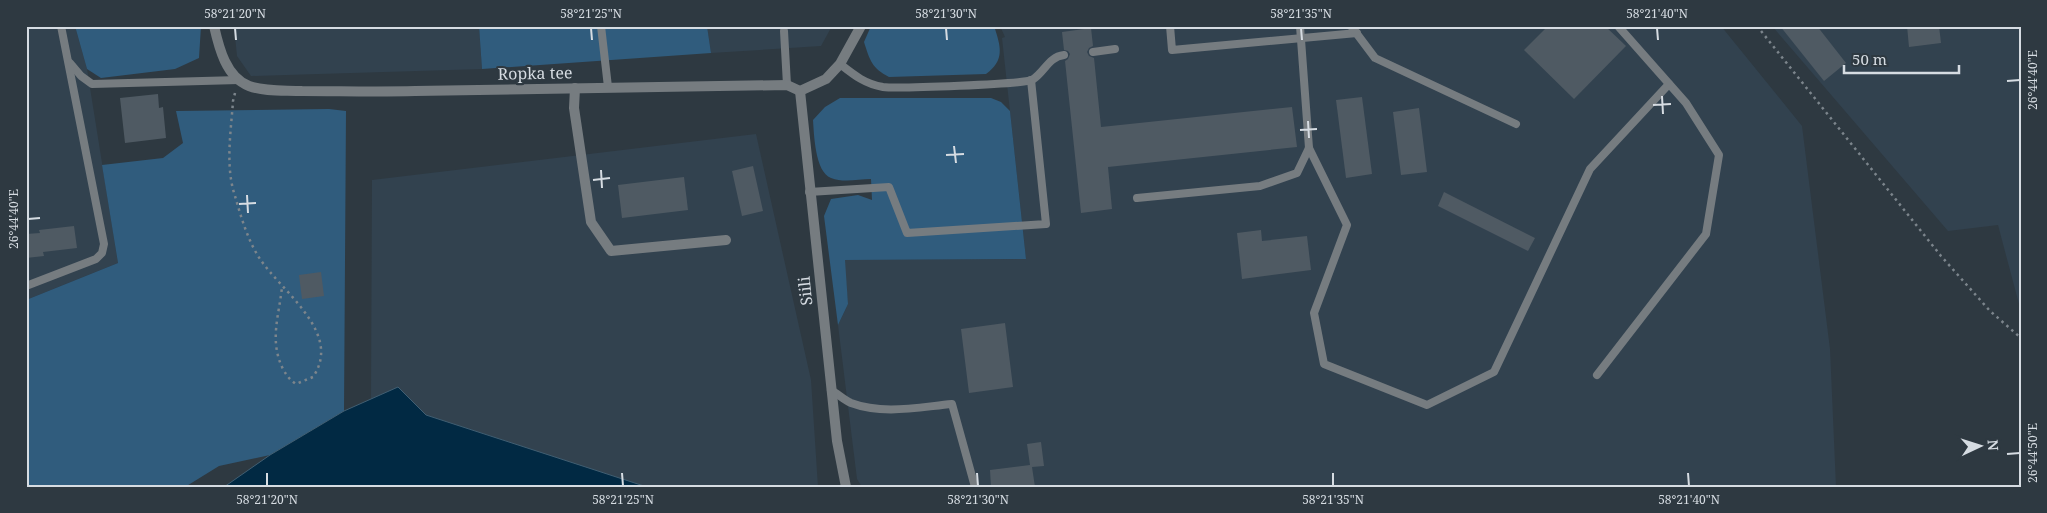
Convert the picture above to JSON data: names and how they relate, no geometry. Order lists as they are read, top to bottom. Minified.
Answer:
{"streets":{"street":["Ropka tee","Siili"]},"crossings":[["Ropka tee","Siili"]],"scale_bar":"50 m","north":"right","coordinates":["58°21'20\"N","58°21'25\"N","58°21'30\"N","58°21'35\"N","58°21'40\"N","26°44'40\"E","26°44'50\"E"]}
